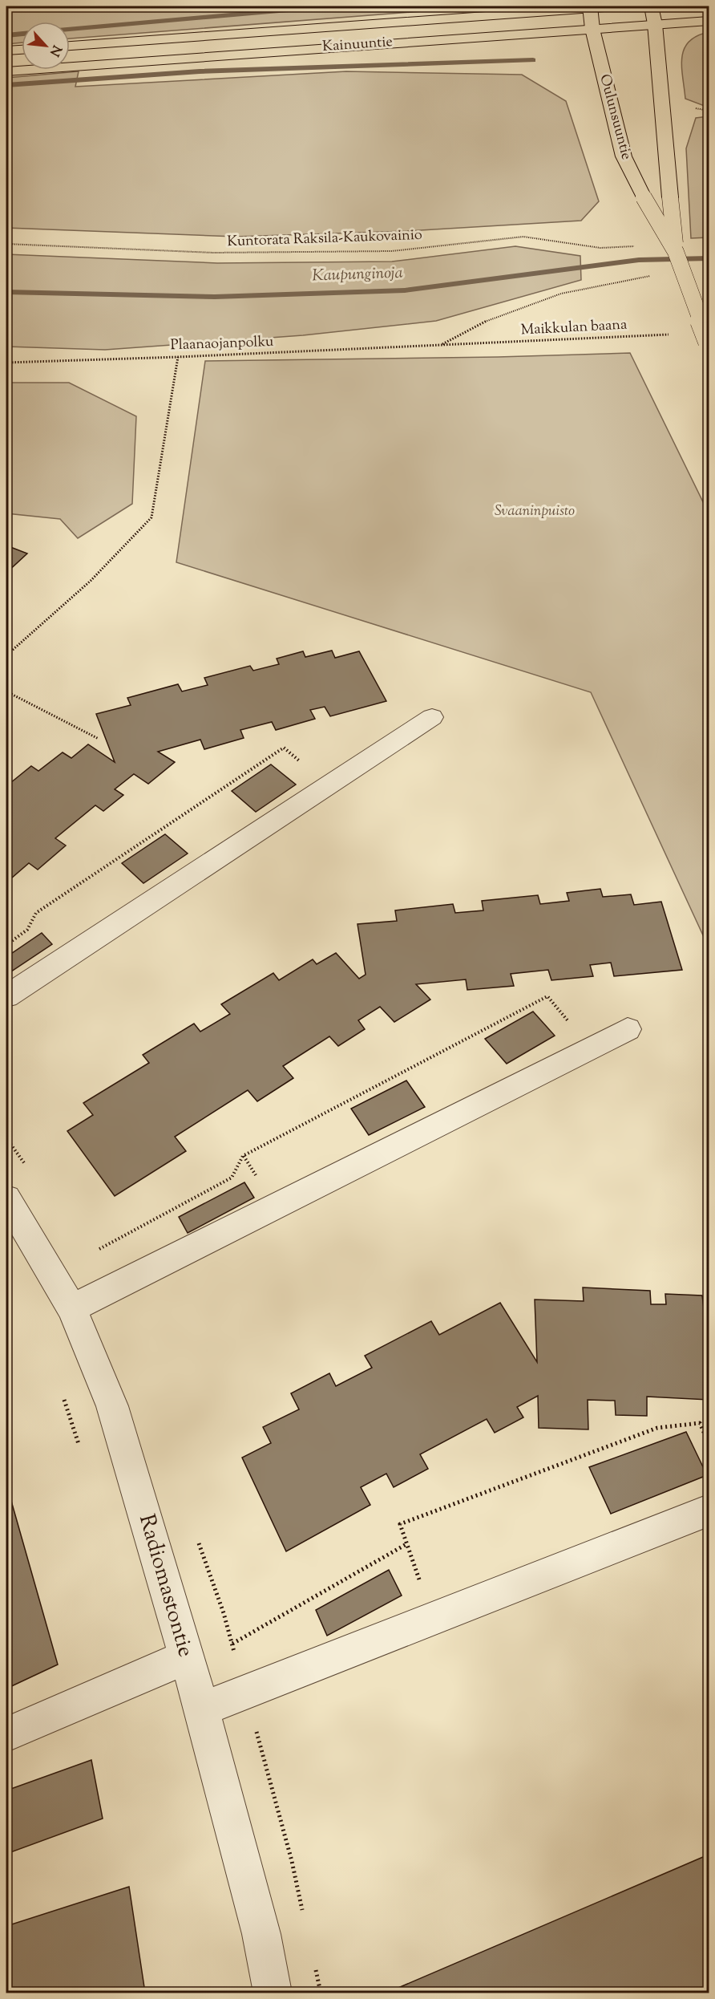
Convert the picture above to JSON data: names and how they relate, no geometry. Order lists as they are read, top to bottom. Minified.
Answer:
{"streets":{"main road":["Kainuuntie","Oulunsuuntie"],"street":["Radiomastontie"],"path":["Kuntorata Raksila-Kaukovainio","Maikkulan baana","Plaanaojanpolku"]},"crossings":[["Kainuuntie","Oulunsuuntie"],["Maikkulan baana","Plaanaojanpolku"]],"water":["Kaupunginoja"],"parks":["Svaaninpuisto"],"north":"bottom right"}
